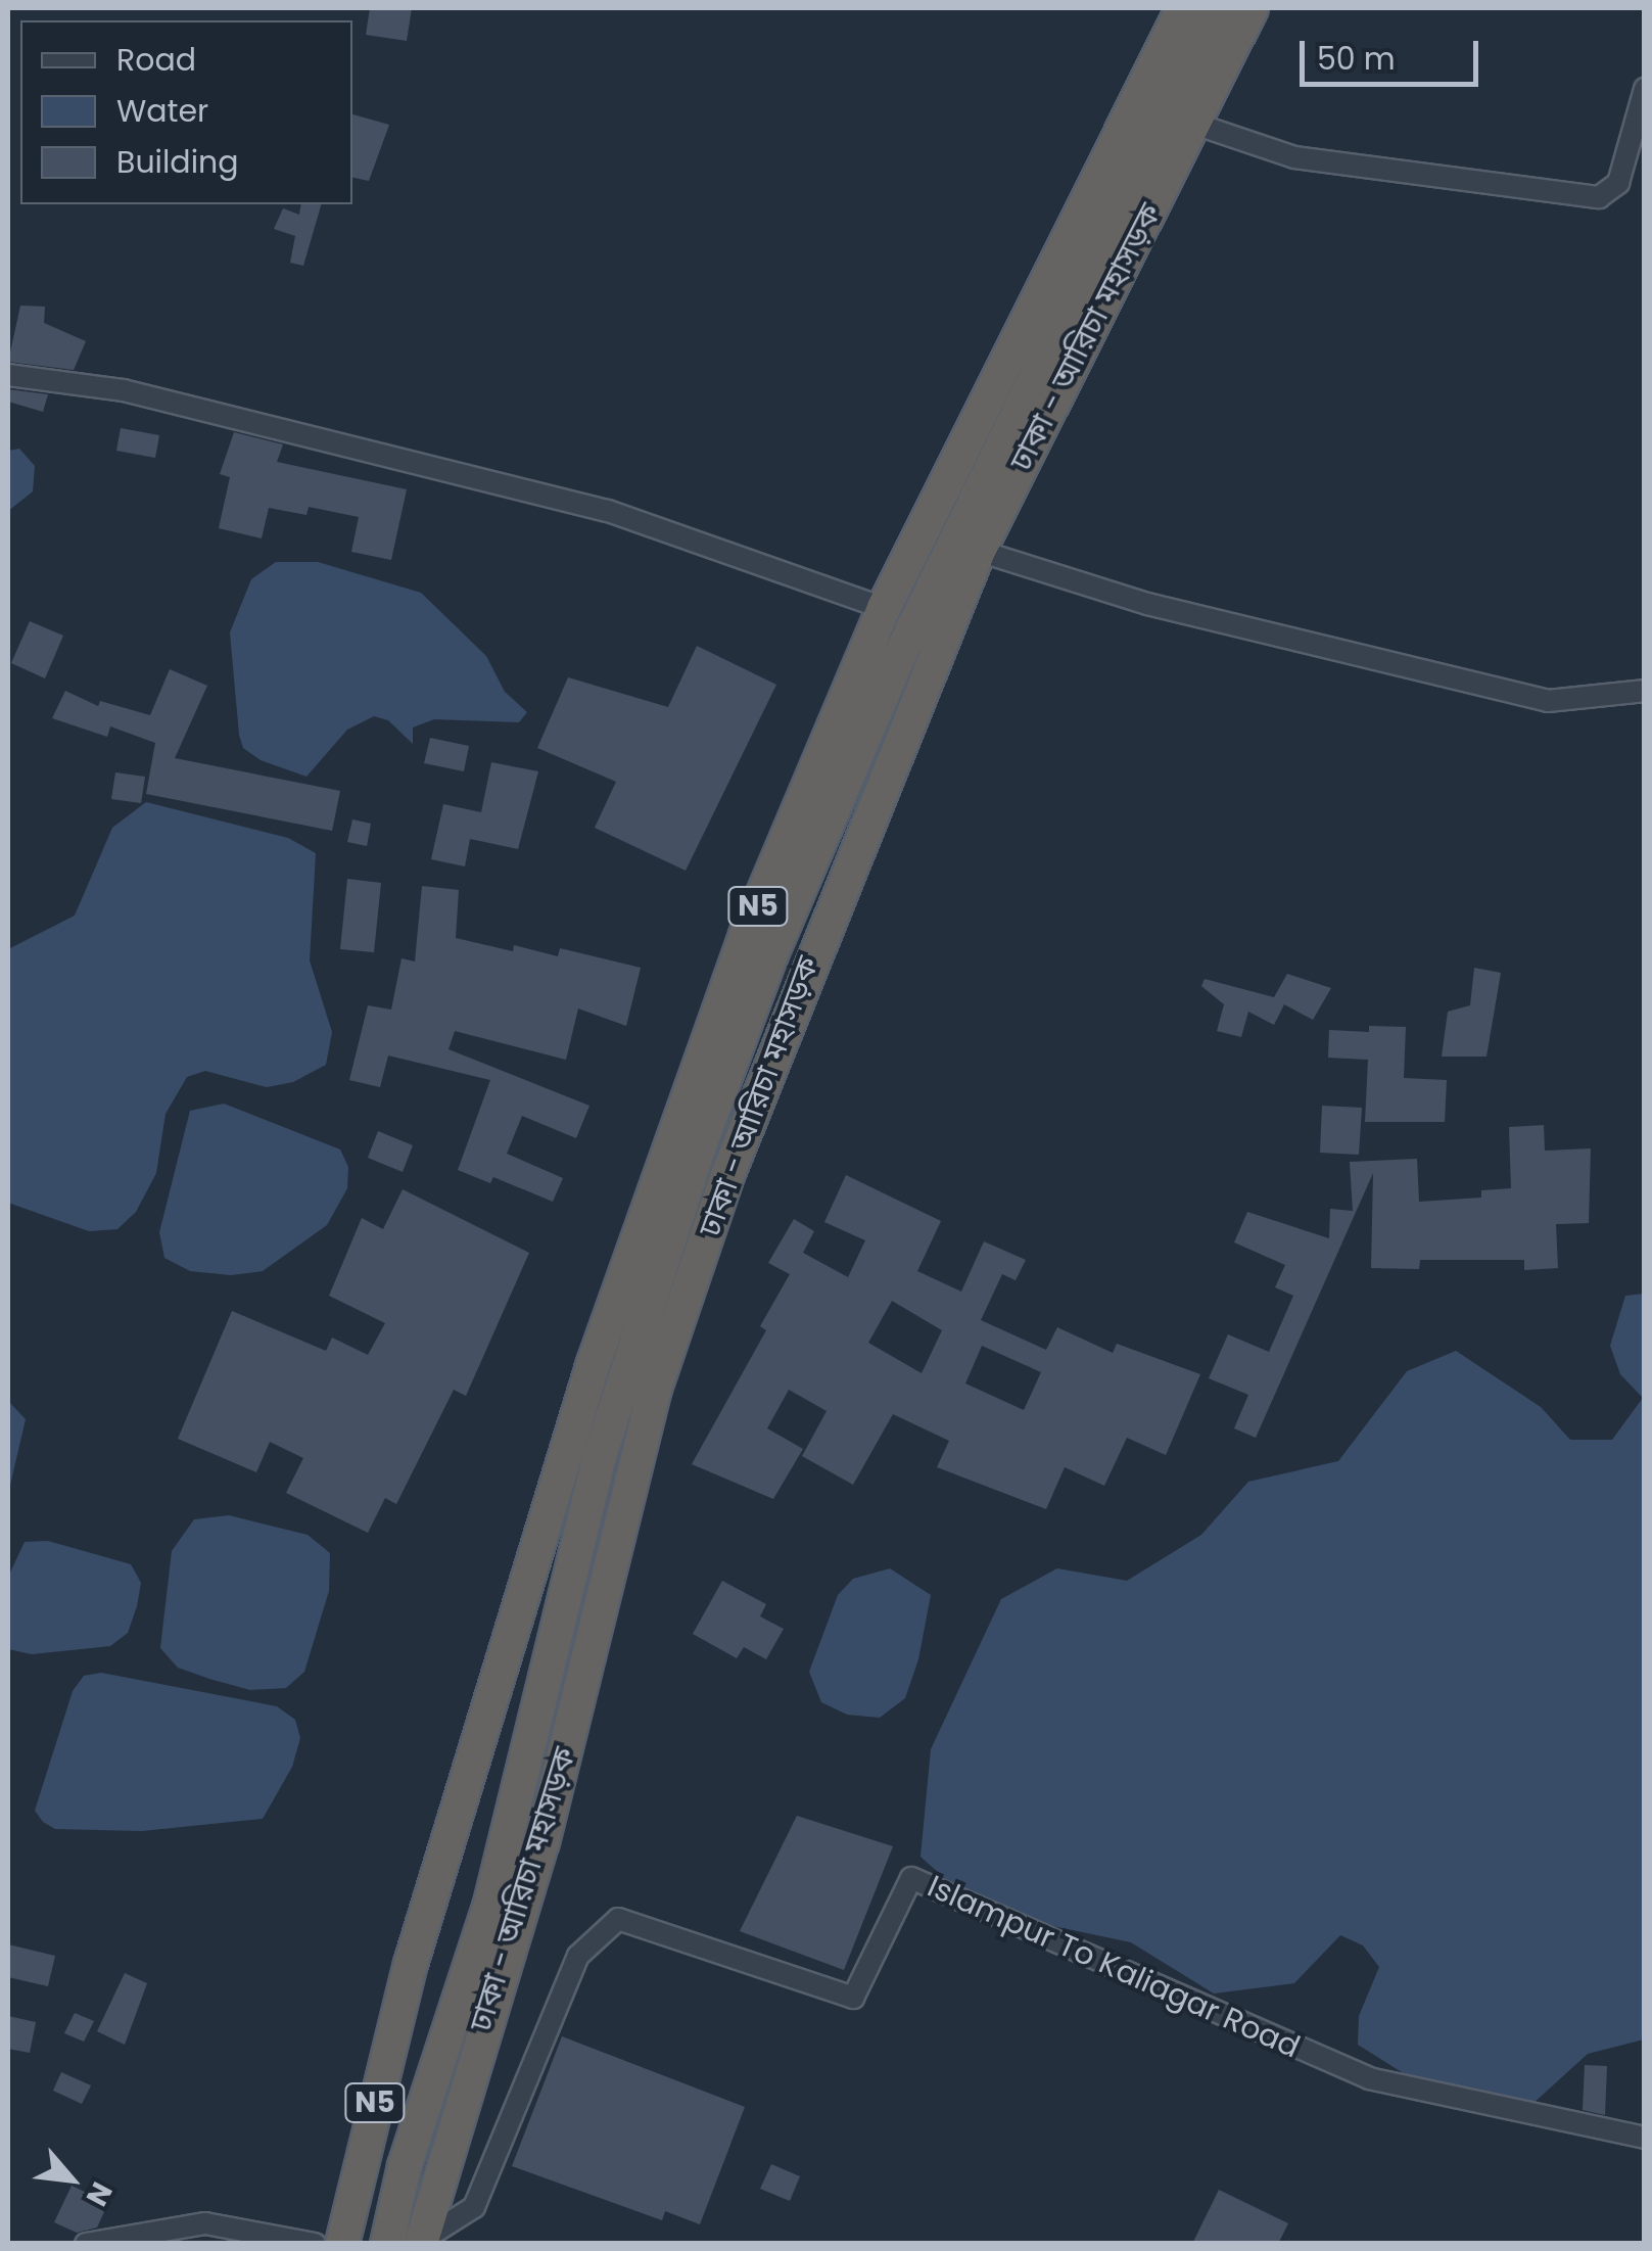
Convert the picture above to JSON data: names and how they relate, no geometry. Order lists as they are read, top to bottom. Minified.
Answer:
{"streets":{"highway":["ঢাকা - আরিচা মহাসড়ক","N5"],"street":["Islampur To Kaliagar Road"]},"crossings":[["ঢাকা - আরিচা মহাসড়ক","Islampur To Kaliagar Road"]],"legend":["Road","Water","Building"],"scale_bar":"50 m","north":"bottom right"}
